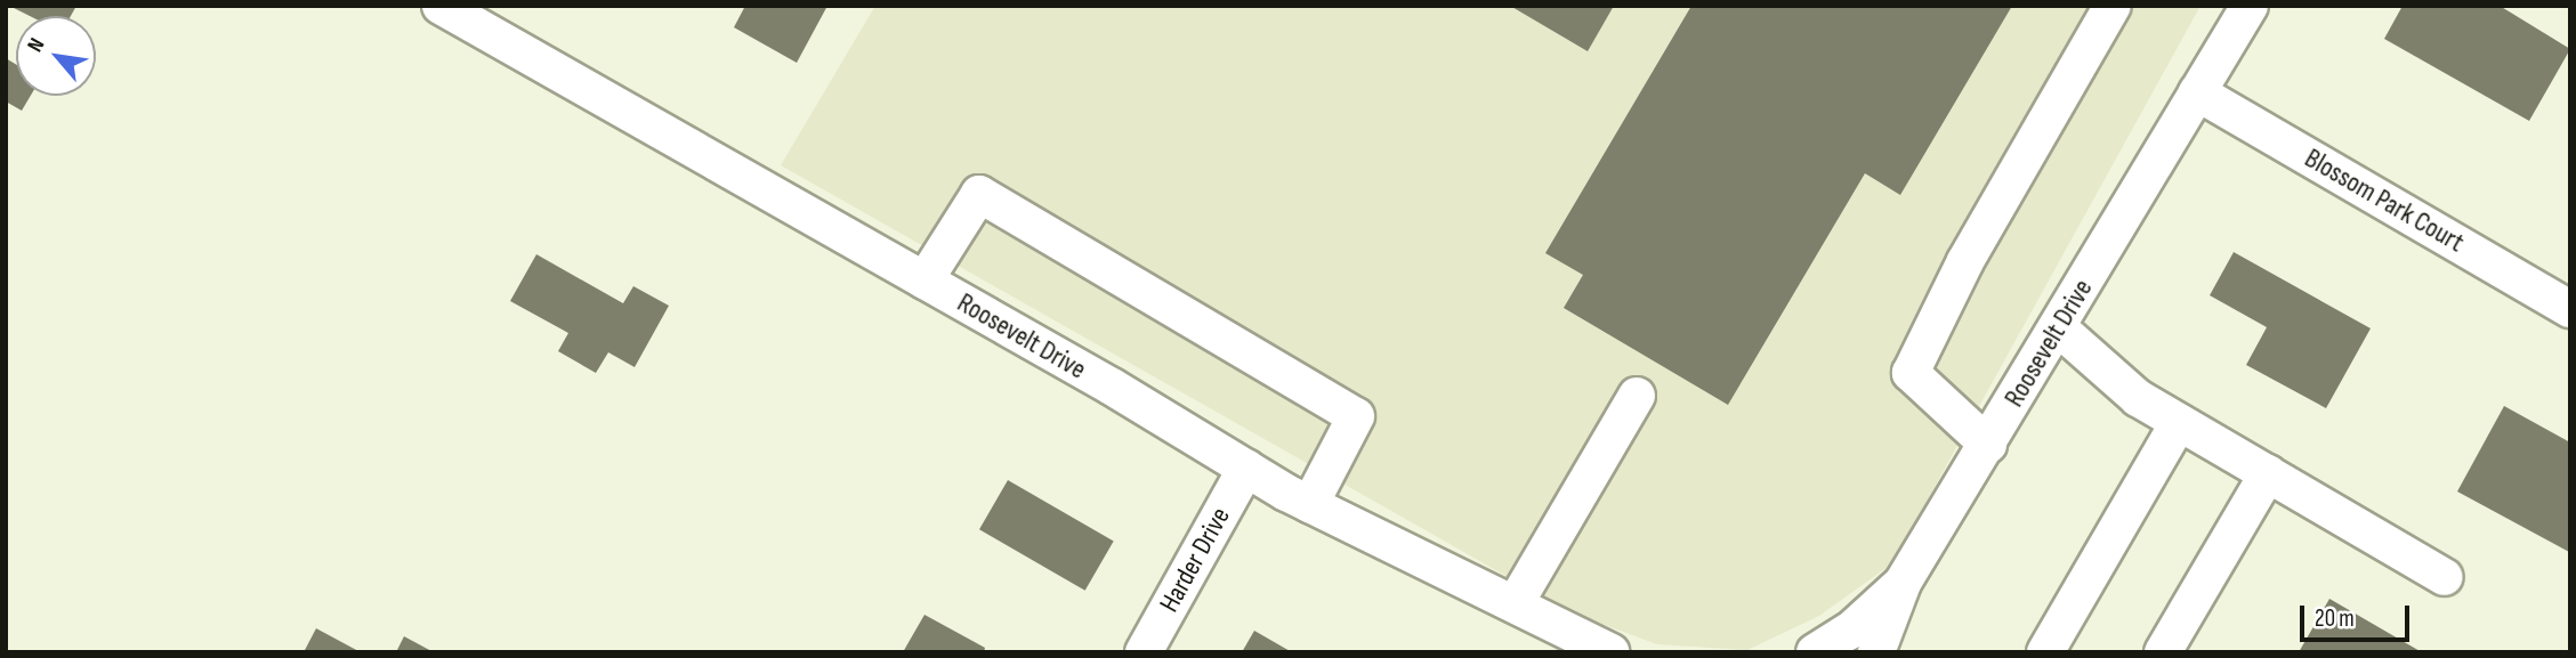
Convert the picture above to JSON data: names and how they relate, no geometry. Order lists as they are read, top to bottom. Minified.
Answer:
{"streets":{"street":["Blossom Park Court","Roosevelt Drive","Harder Drive"]},"crossings":[["Blossom Park Court","Roosevelt Drive"],["Roosevelt Drive","Harder Drive"]],"scale_bar":"20 m","north":"top left"}
